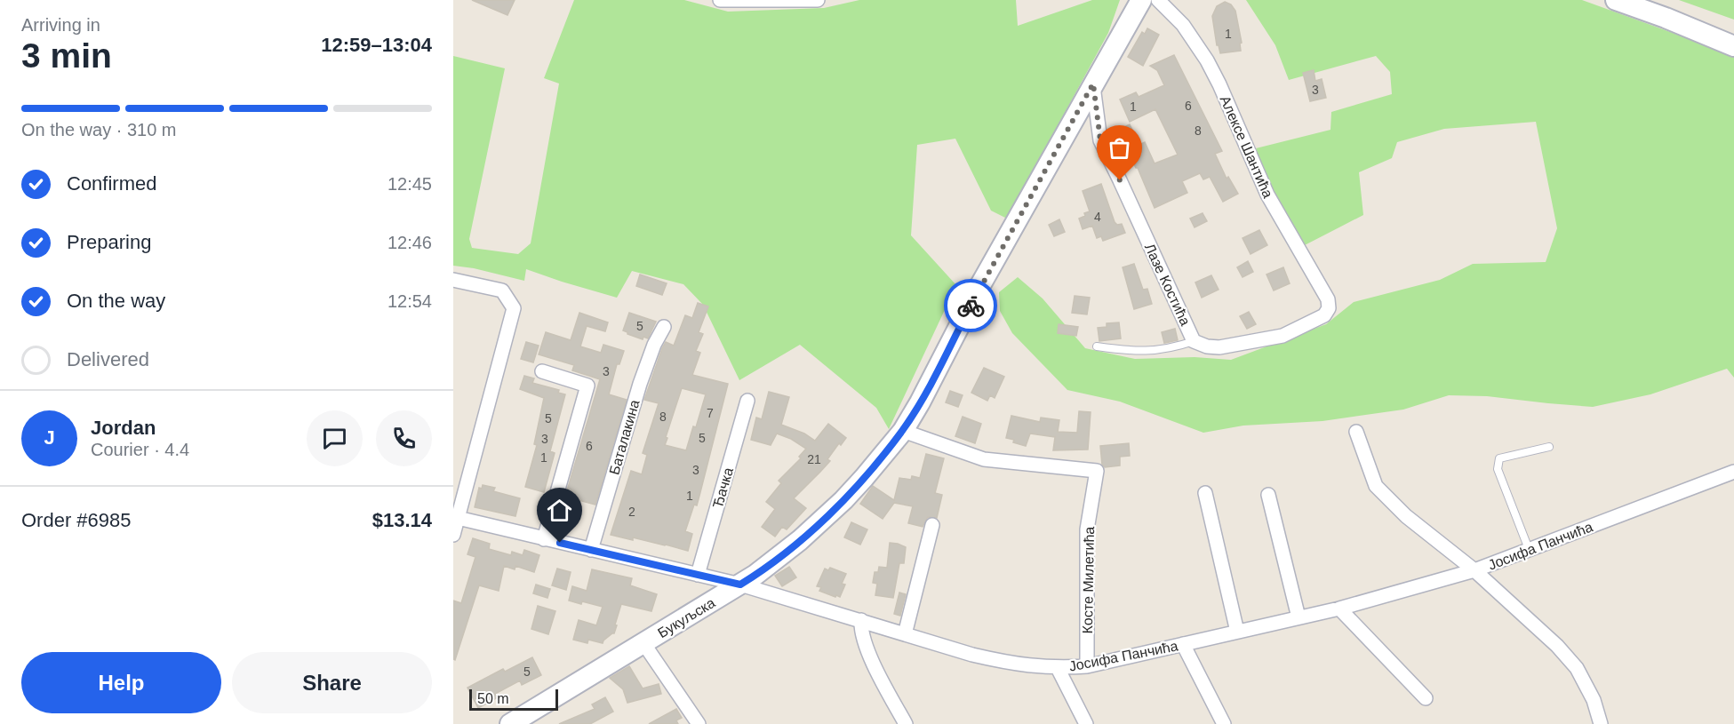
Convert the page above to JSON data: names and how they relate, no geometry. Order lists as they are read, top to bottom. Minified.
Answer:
{"streets":{"main road":["Букуљска"],"street":["Алексе Шантића","Лазе Костића","Баталакина","Ђачка","Јосифа Панчића","Косте Милетића"]},"crossings":[["Алексе Шантића","Лазе Костића"],["Лазе Костића","Букуљска"],["Баталакина","Јосифа Панчића"],["Ђачка","Јосифа Панчића"],["Јосифа Панчића","Косте Милетића"],["Јосифа Панчића","Букуљска"],["Косте Милетића","Букуљска"]],"house_numbers":["1","3","6","1","8","4","5","3","7","8","5","5","3","6","1","21","3","1","2","5"],"scale_bar":"50 m","page":{"heading":["3 min","Arriving in","12:59–13:04"],"panel":["Jordan","Courier · 4.4","Order #6985","$13.14"],"bar":"On the way · 310 m","list":[["Confirmed","12:45"],["Preparing","12:46"],["On the way","12:54"],"Delivered"],"round":"J","buttons":["Help","Share"],"scale":"50 m"}}
